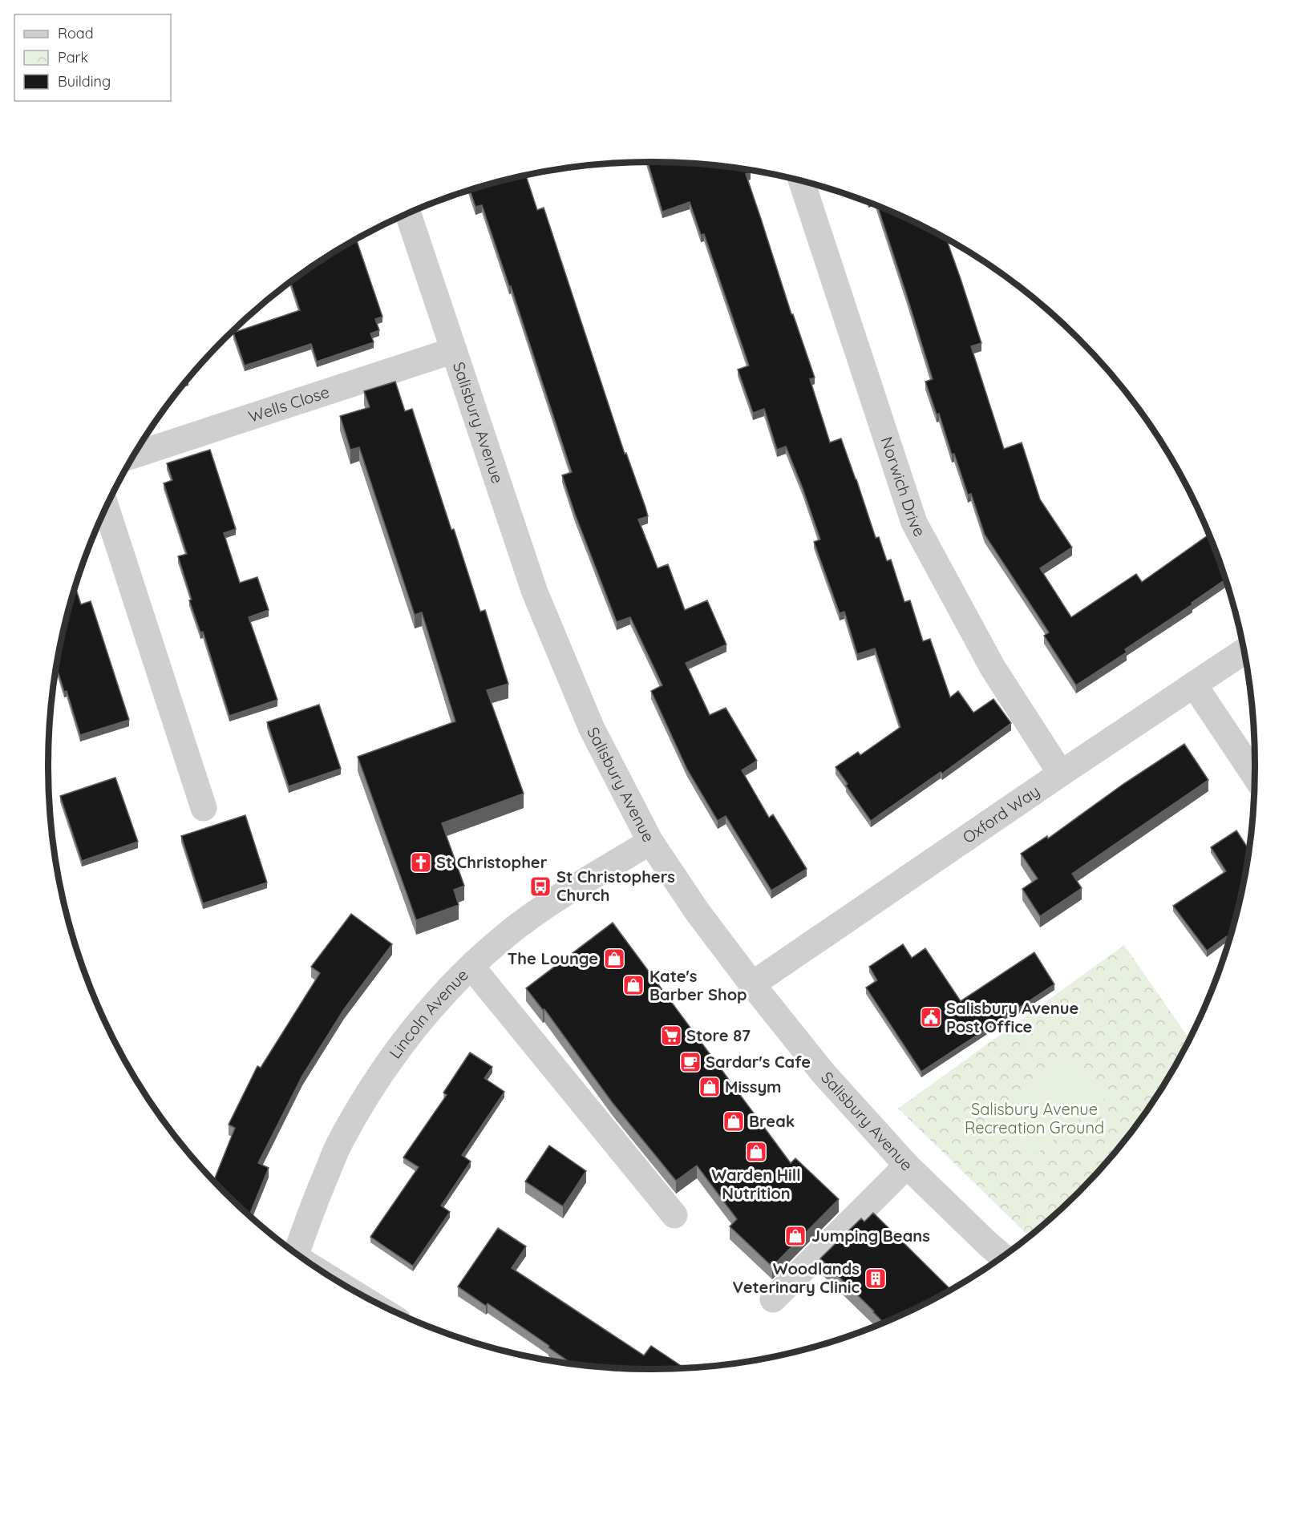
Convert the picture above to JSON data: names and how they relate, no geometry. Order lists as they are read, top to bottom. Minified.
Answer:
{"streets":{"street":["Wells Close","Salisbury Avenue","Norwich Drive","Oxford Way","Lincoln Avenue"]},"crossings":[["Wells Close","Salisbury Avenue"],["Salisbury Avenue","Oxford Way"],["Salisbury Avenue","Lincoln Avenue"],["Norwich Drive","Oxford Way"]],"parks":["Salisbury Avenue Recreation Ground"],"places":{"church":["St Christopher"],"bus stop":["St Christophers Church"],"shop":["The Lounge","Kate's Barber Shop","Missym","Break","Warden Hill Nutrition","Jumping Beans"],"public building":["Salisbury Avenue Post Office"],"supermarket":["Store 87"],"cafe":["Sardar's Cafe"],"building":["Woodlands Veterinary Clinic"]},"legend":["Road","Park","Building"]}
